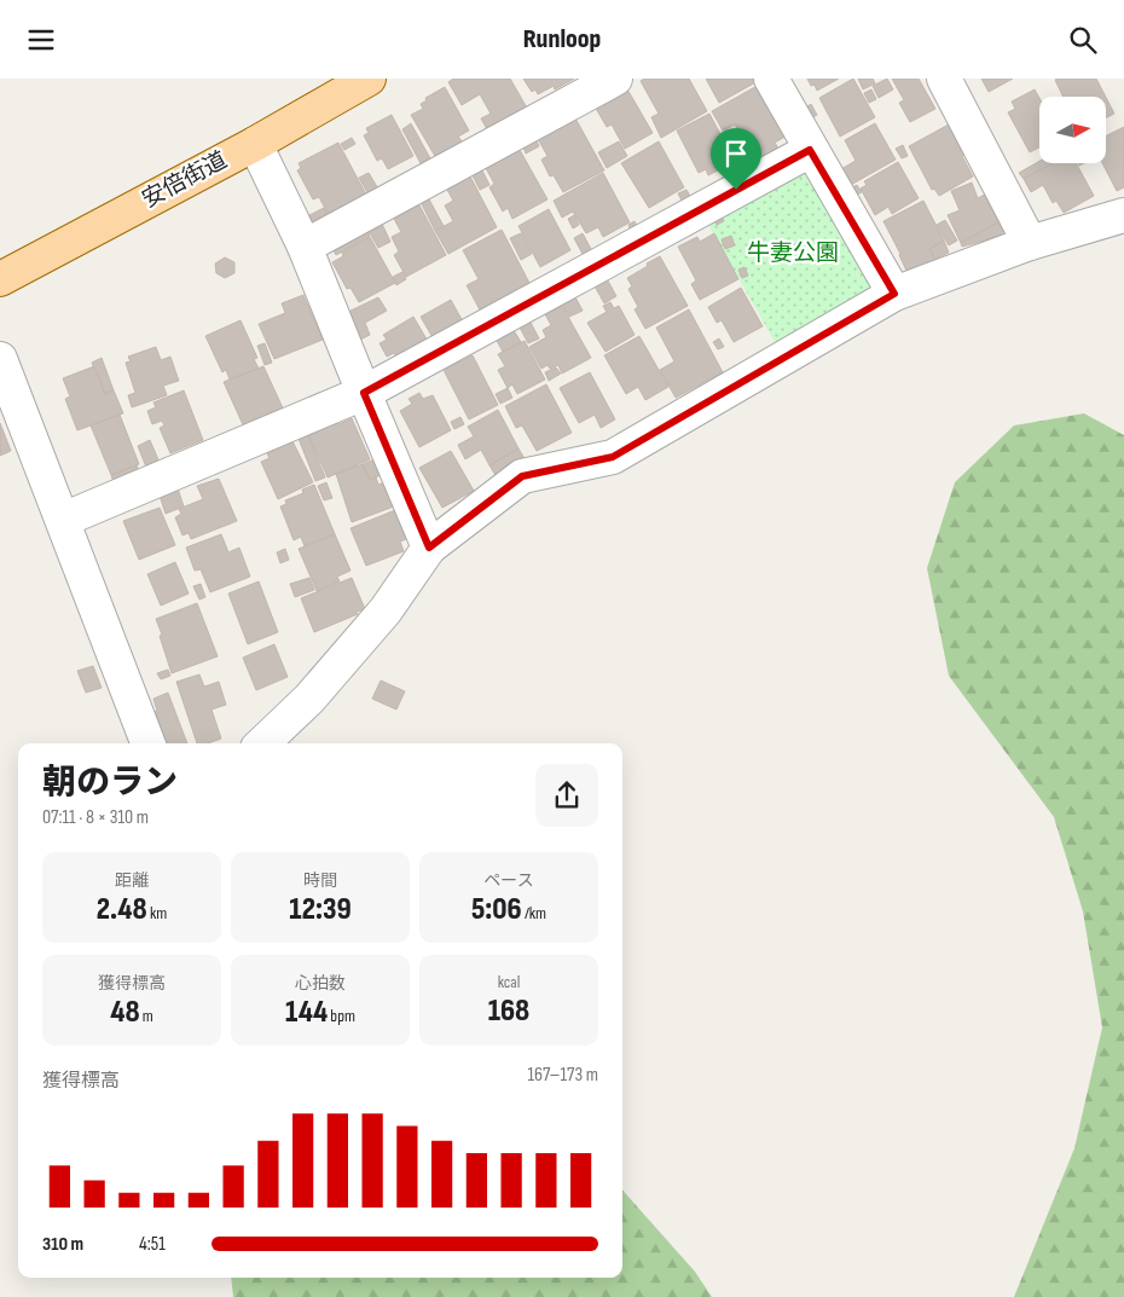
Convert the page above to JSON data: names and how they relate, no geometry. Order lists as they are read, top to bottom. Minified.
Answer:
{"streets":{"main road":["安倍街道"]},"parks":["牛妻公園"],"north":"right","page":{"header":"Runloop","heading":["朝のラン","07:11 · 8 × 310 m"],"stats":[["距離","2.48 km"],["時間","12:39"],["ペース","5:06 /km"],["獲得標高","48 m"],["心拍数","144 bpm"],["kcal","168"]],"chart":["獲得標高","167–173 m"],"list":[{"name":"310 m","note":"4:51"}]}}
